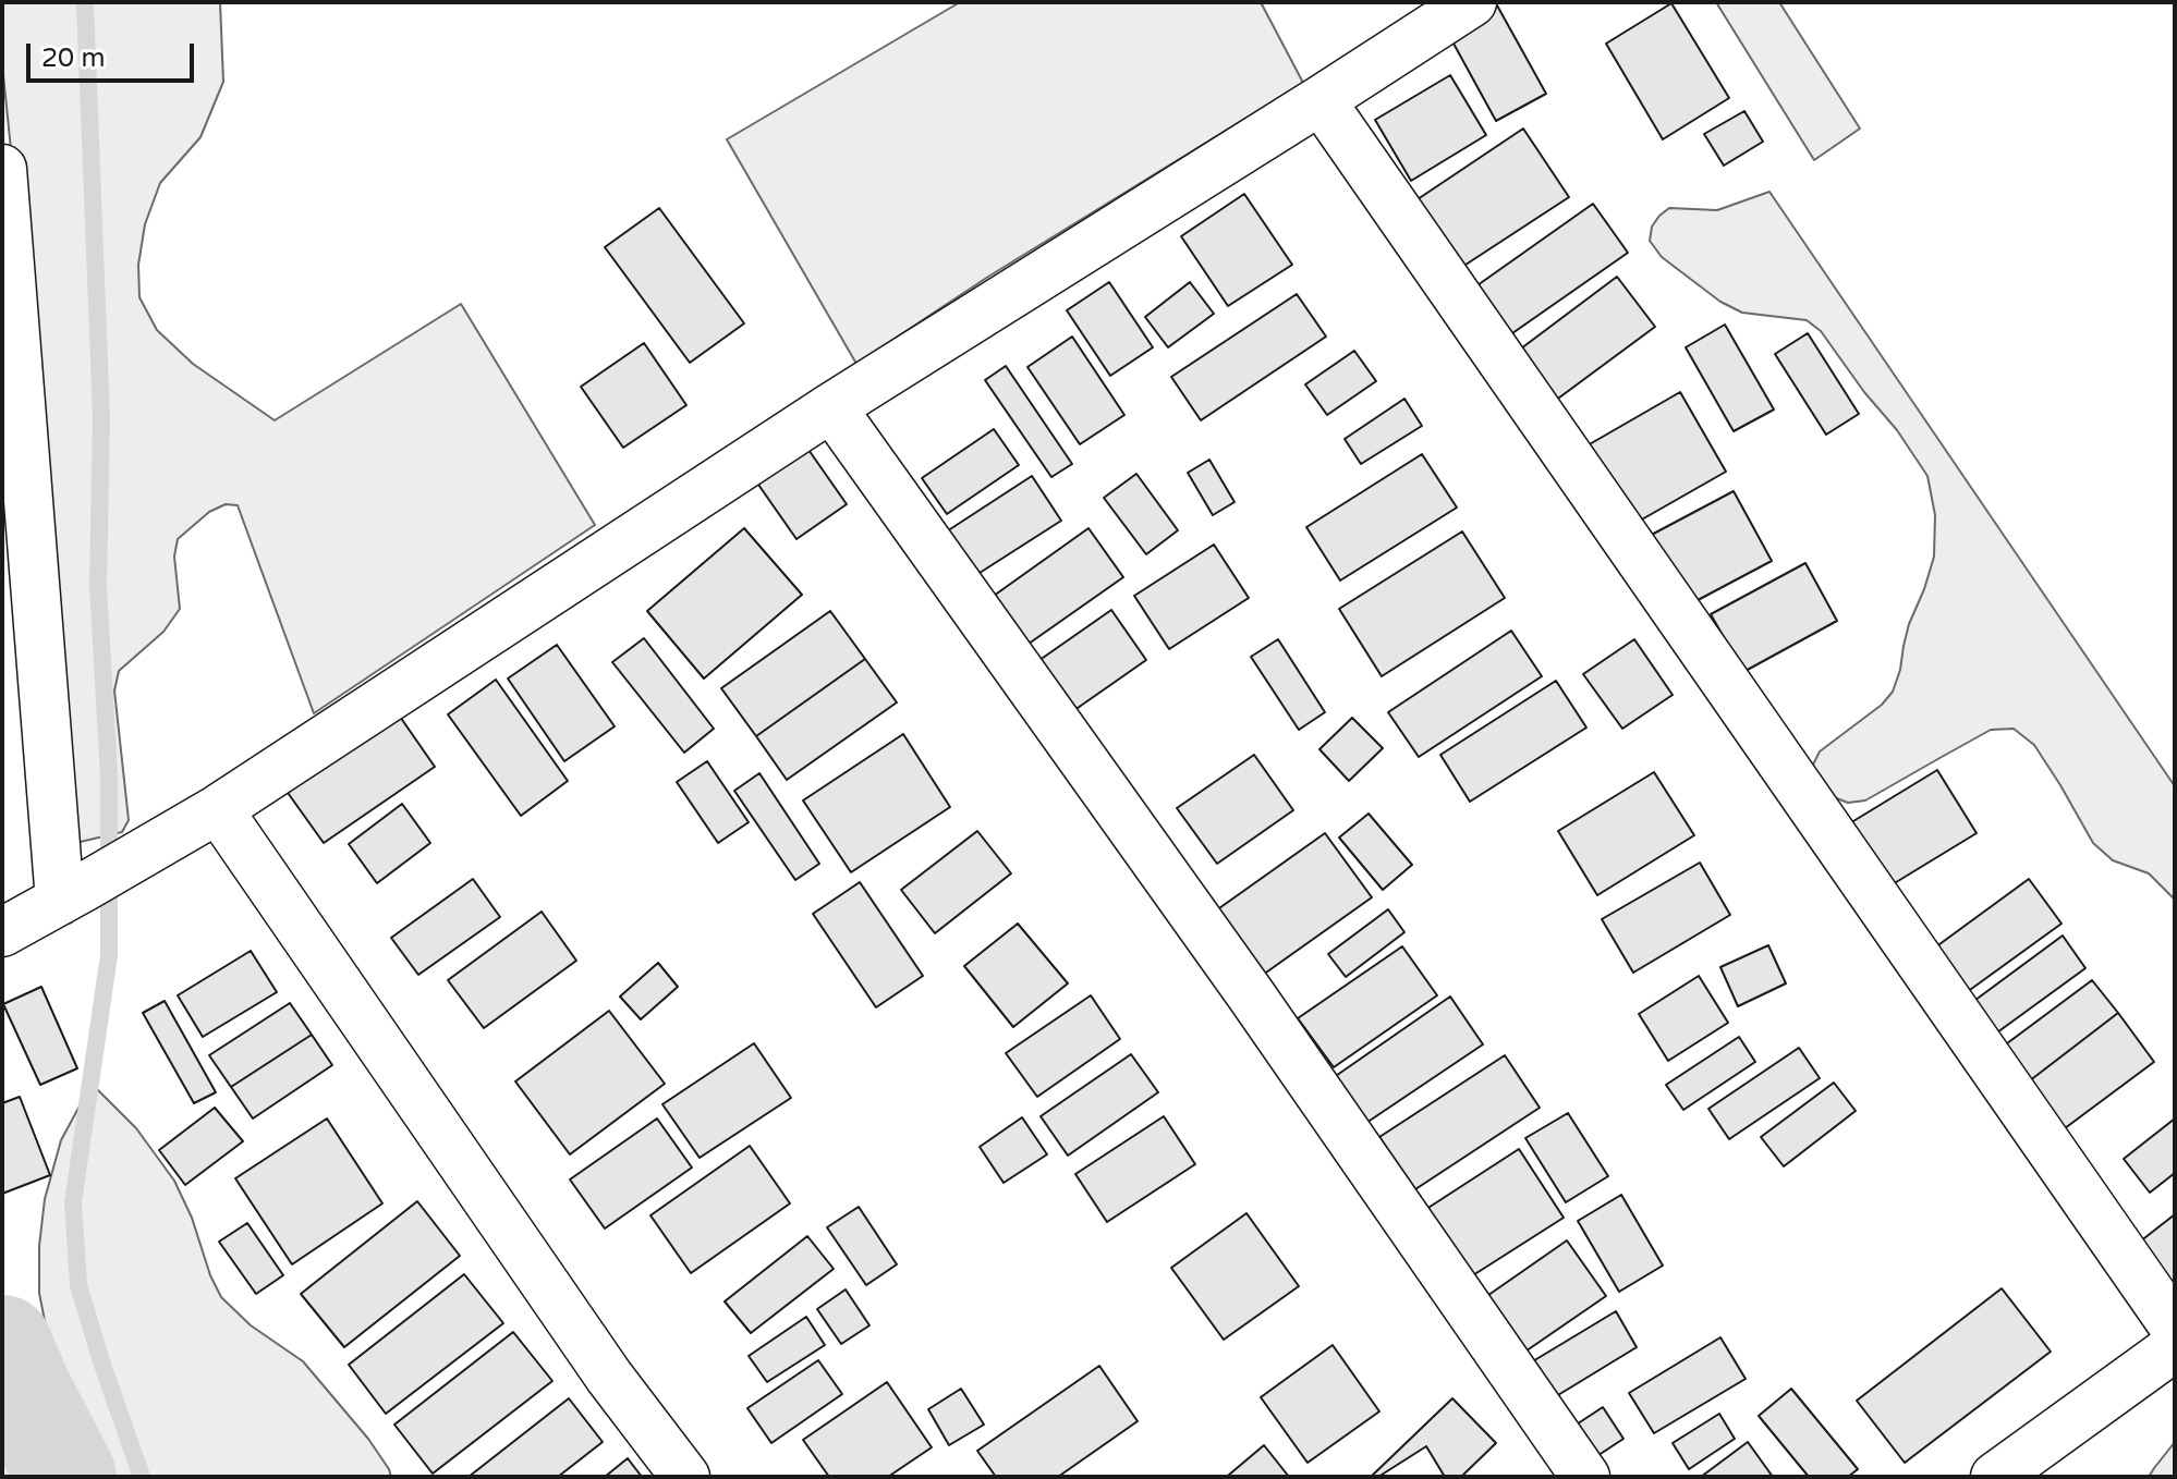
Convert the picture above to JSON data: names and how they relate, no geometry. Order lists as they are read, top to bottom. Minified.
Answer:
{"scale_bar":"20 m"}
